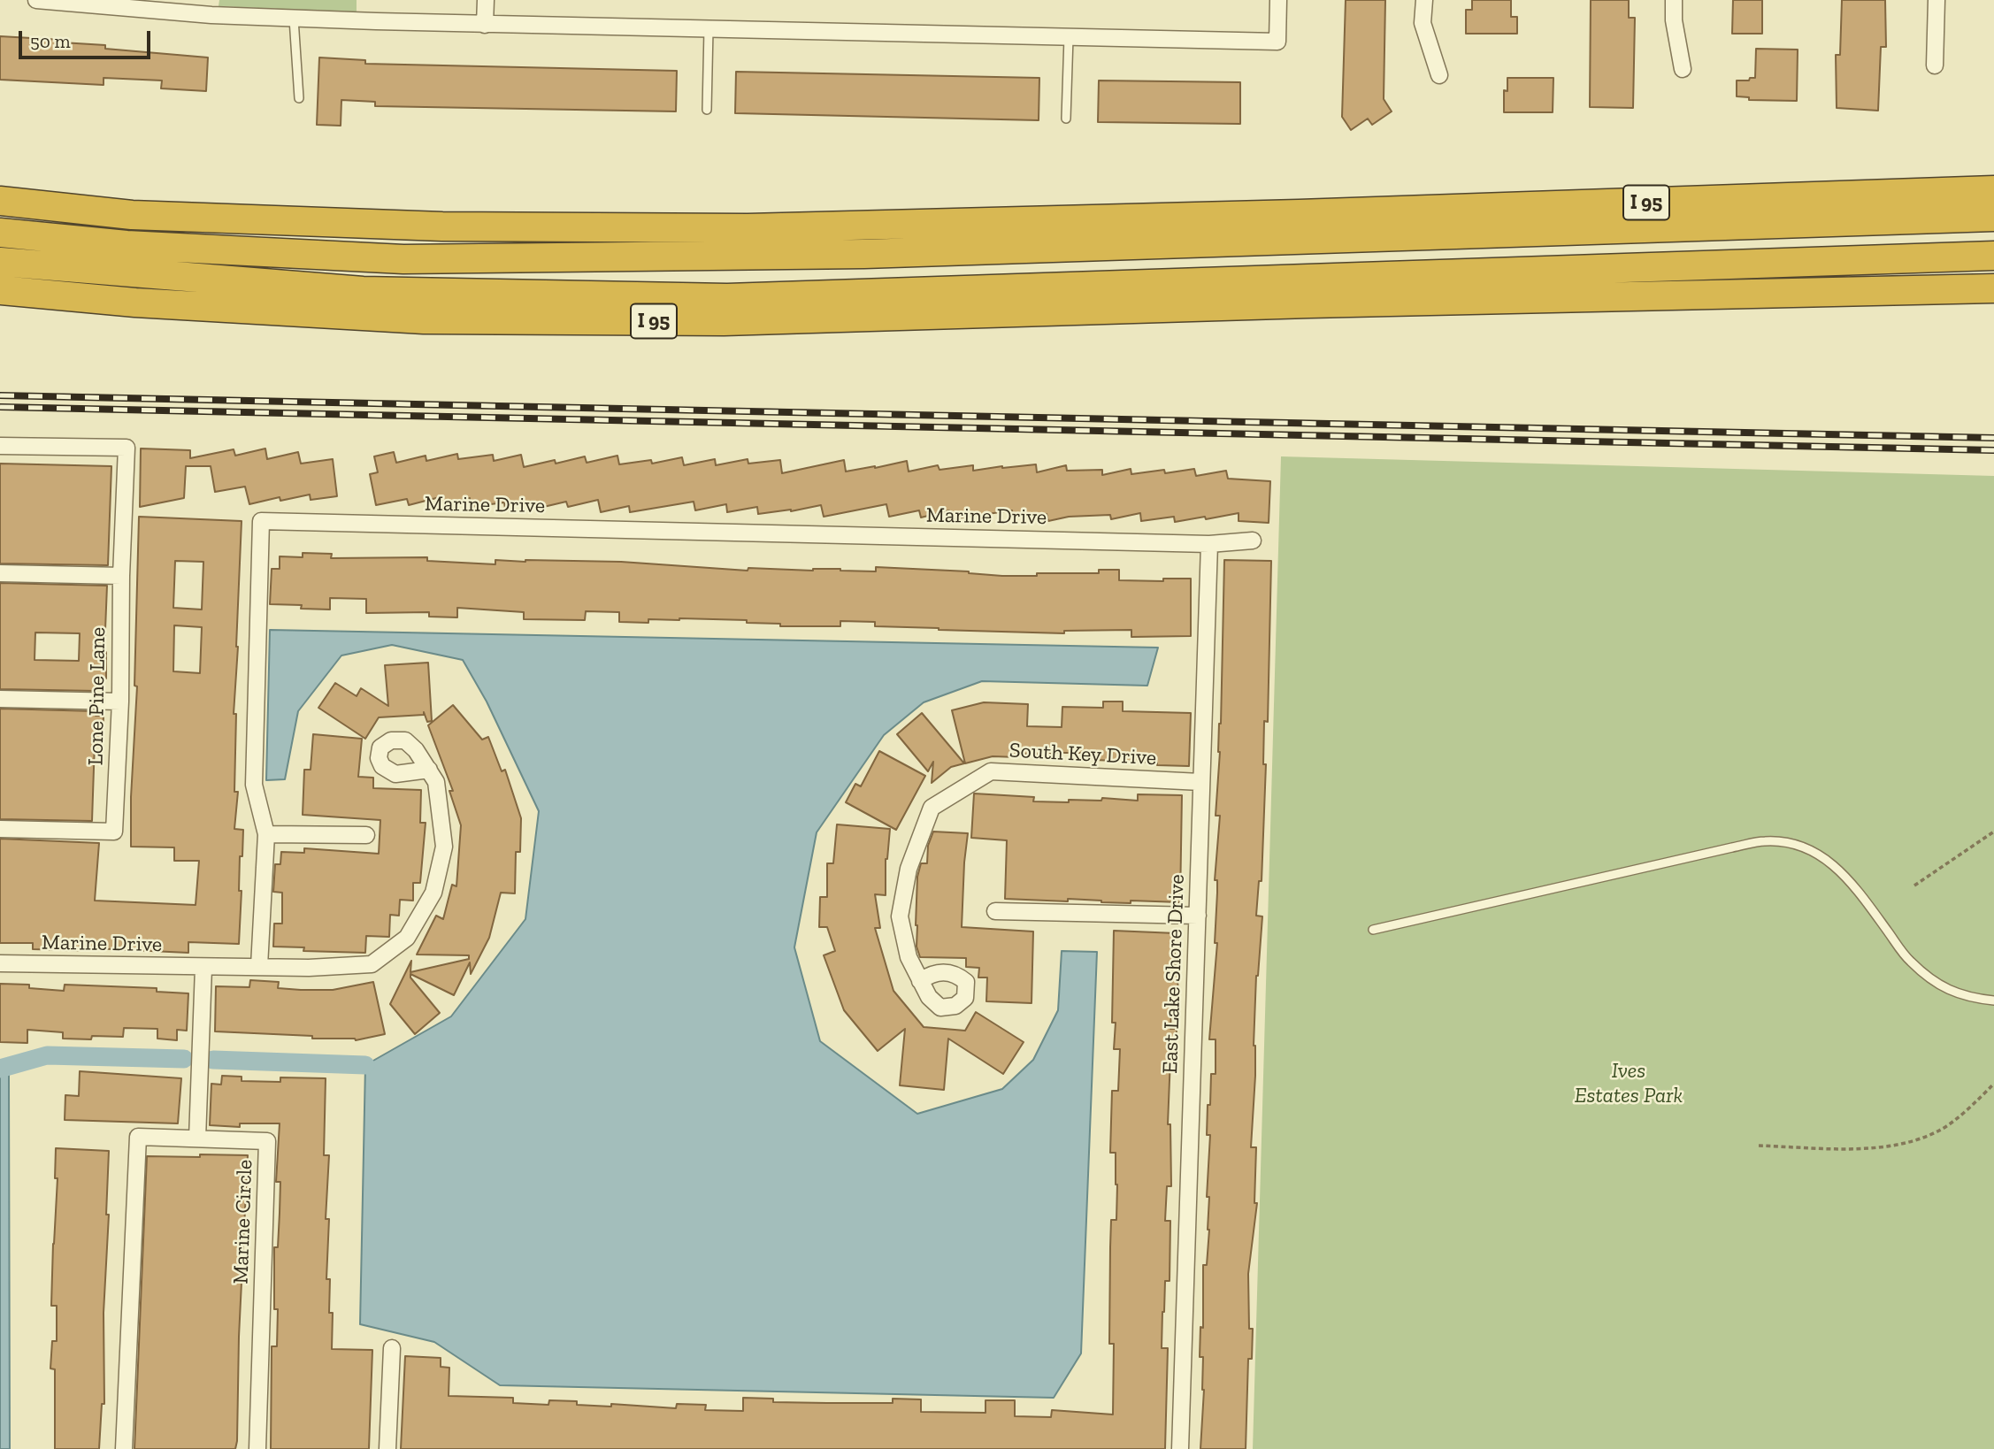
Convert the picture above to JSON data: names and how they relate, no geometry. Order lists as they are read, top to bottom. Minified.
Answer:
{"streets":{"highway":["I 95"],"street":["Marine Drive","Lone Pine Lane","South Key Drive","East Lake Shore Drive","Marine Circle"]},"crossings":[["Marine Drive","East Lake Shore Drive"],["South Key Drive","East Lake Shore Drive"]],"parks":["Ives Estates Park"],"scale_bar":"50 m"}
